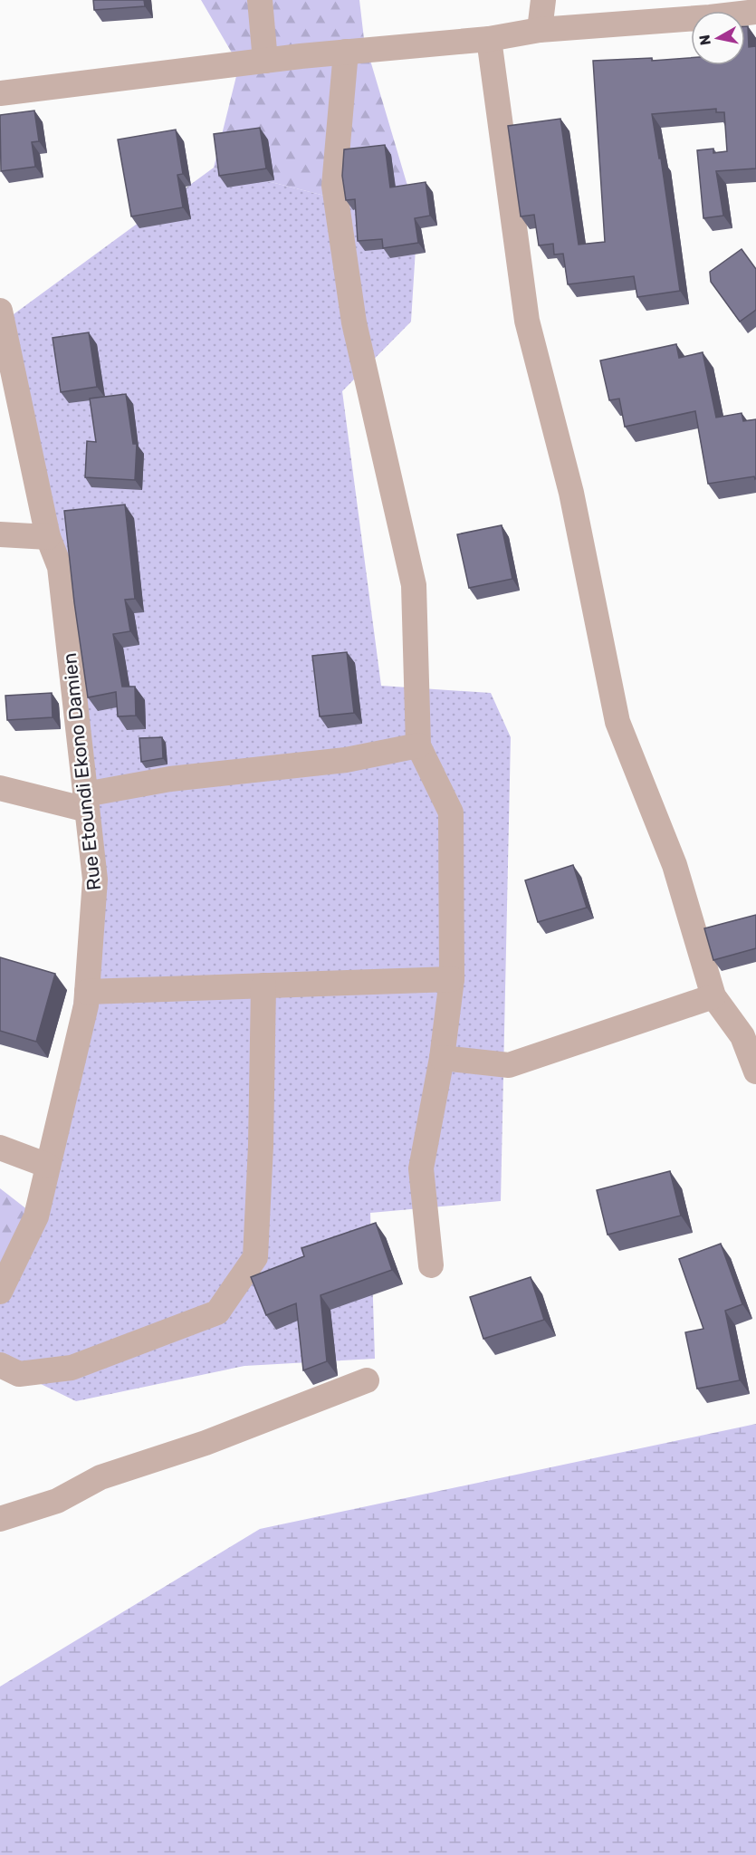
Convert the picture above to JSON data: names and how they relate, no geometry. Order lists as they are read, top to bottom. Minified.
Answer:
{"streets":{"street":["Rue Etoundi Ekono Damien"]},"north":"left"}
